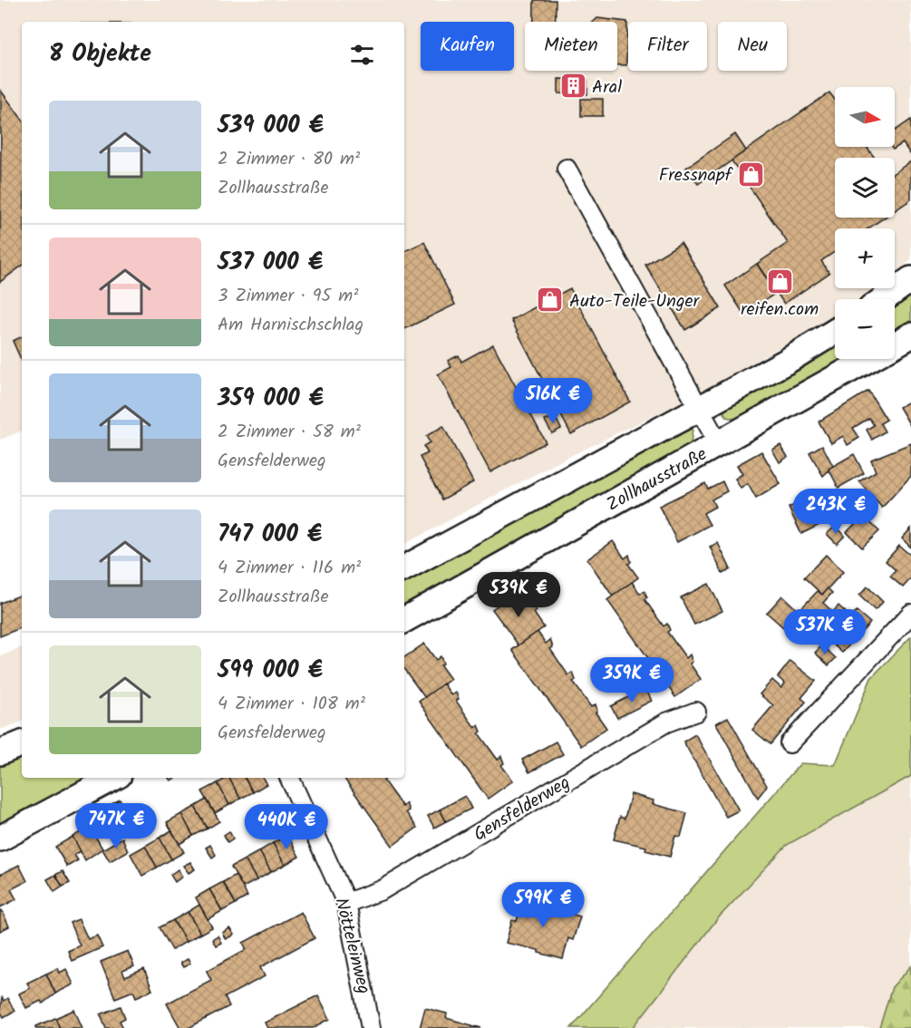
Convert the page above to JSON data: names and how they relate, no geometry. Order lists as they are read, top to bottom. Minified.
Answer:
{"streets":{"main road":["Zollhausstraße"],"street":["Gensfelderweg","Nötteleinweg"]},"crossings":[["Gensfelderweg","Nötteleinweg"]],"places":{"building":["Aral"],"shop":["Fressnapf","reifen.com","Auto-Teile-Unger"]},"north":"right","page":{"chip":["Kaufen","Mieten","Filter","Neu"],"heading":"8 Objekte","map_buttons":["+","−"],"list":[{"name":"539 000 €","note":"2 Zimmer · 80 m² · Zollhausstraße"},{"name":"537 000 €","note":"3 Zimmer · 95 m² · Am Harnischschlag"},{"name":"359 000 €","note":"2 Zimmer · 58 m² · Gensfelderweg"},{"name":"747 000 €","note":"4 Zimmer · 116 m² · Zollhausstraße"},{"name":"599 000 €","note":"4 Zimmer · 108 m² · Gensfelderweg"}],"price":["516K €","243K €","539K €","537K €","359K €","747K €","440K €","599K €"]}}
